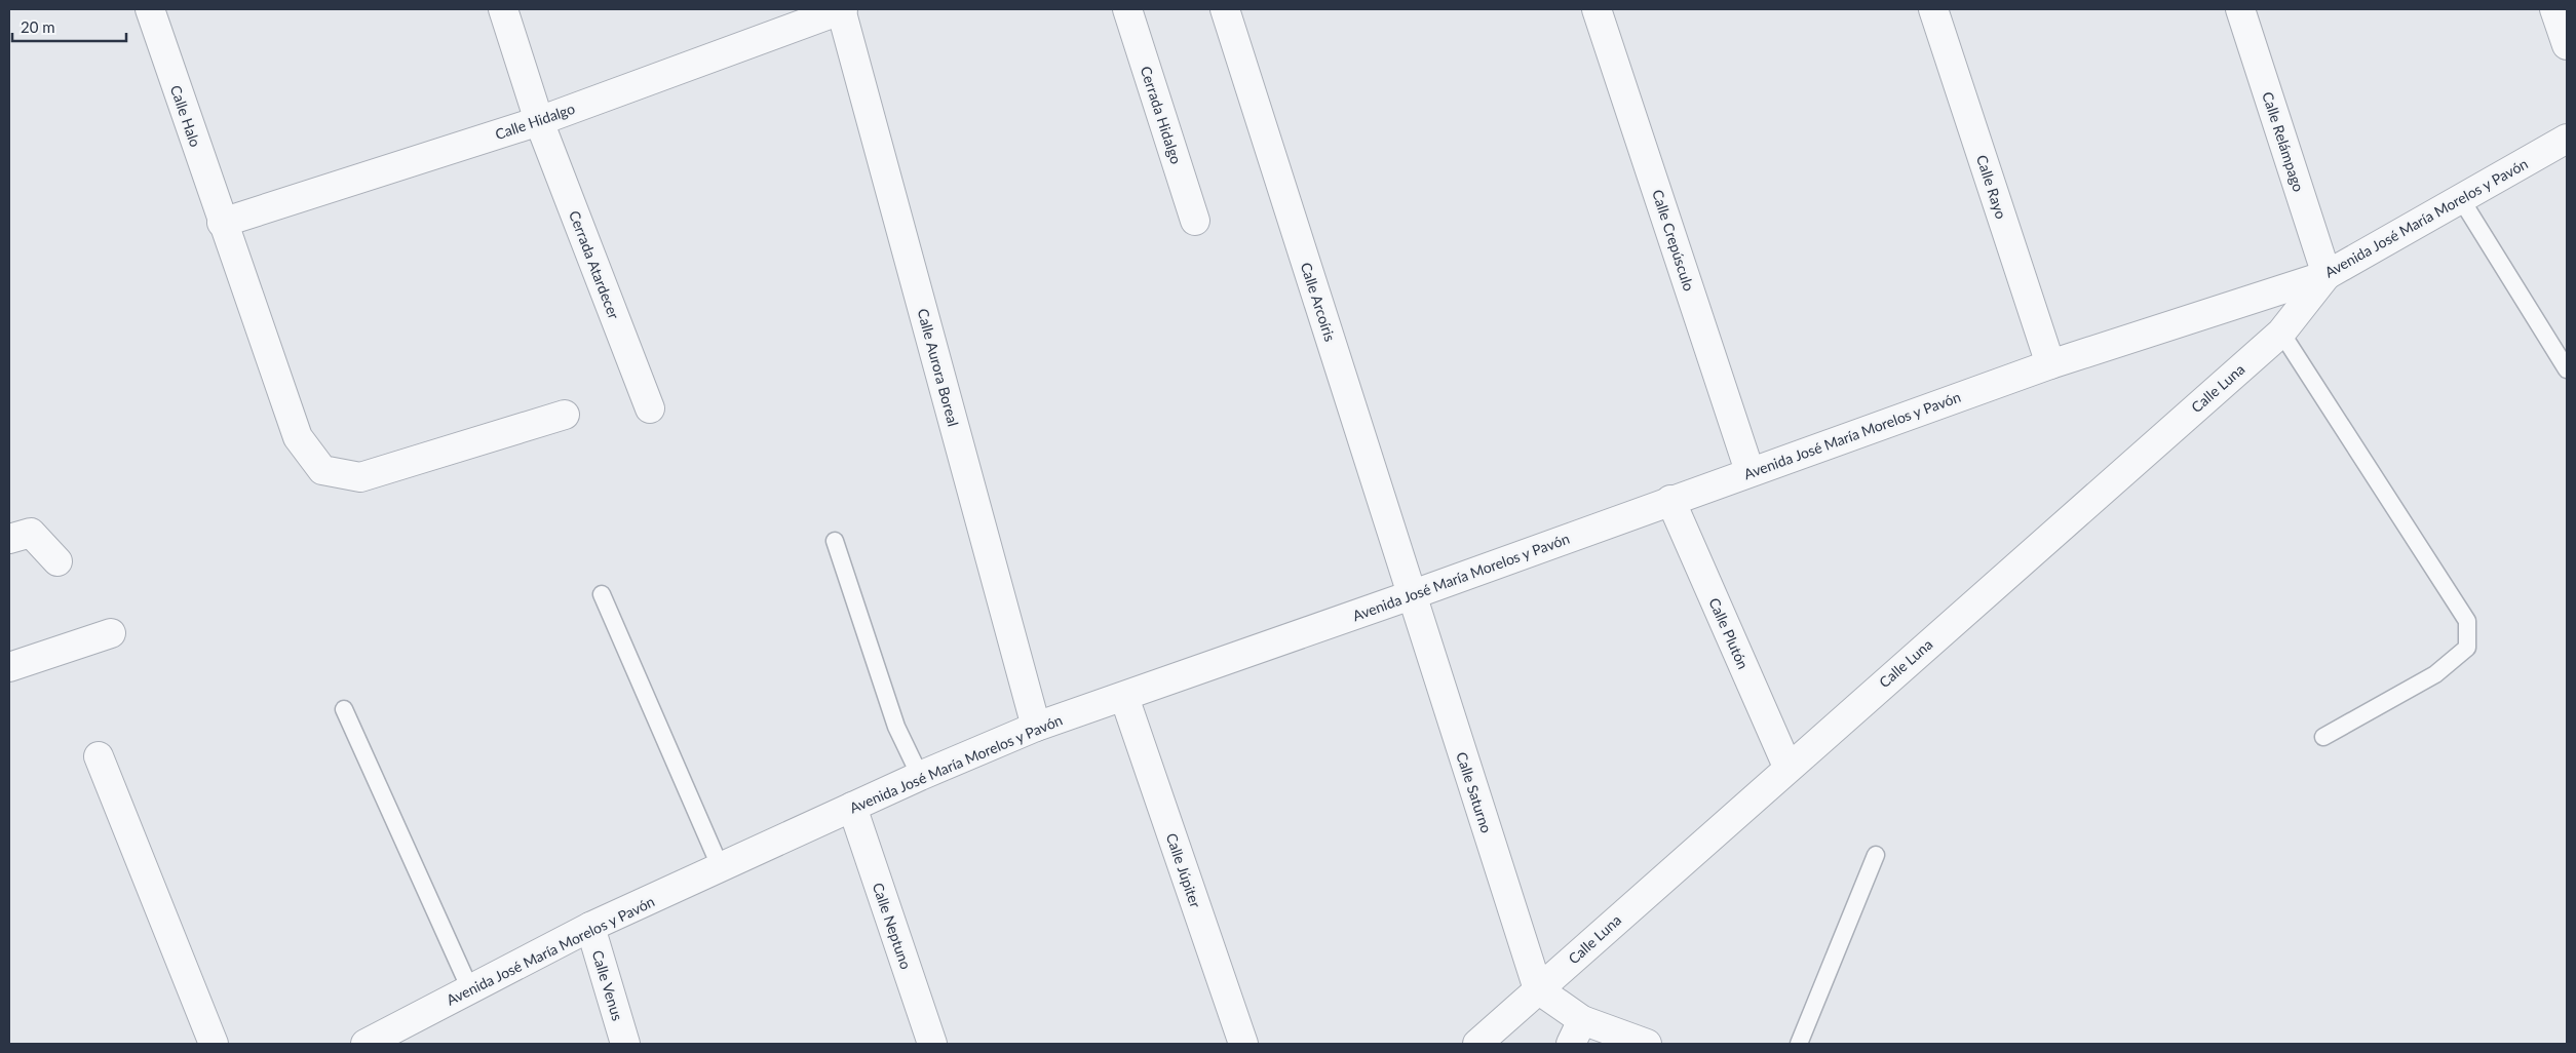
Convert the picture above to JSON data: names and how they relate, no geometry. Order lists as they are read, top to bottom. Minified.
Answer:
{"streets":{"street":["Cerrada Hidalgo","Calle Halo","Calle Hidalgo","Calle Relámpago","Calle Rayo","Avenida José María Morelos y Pavón","Calle Crepúsculo","Cerrada Atardecer","Calle Arcoíris","Calle Aurora Boreal","Calle Luna","Calle Plutón","Calle Saturno","Calle Júpiter","Calle Neptuno","Calle Venus"]},"crossings":[["Calle Halo","Calle Hidalgo"],["Calle Hidalgo","Cerrada Atardecer"],["Calle Hidalgo","Calle Aurora Boreal"],["Calle Relámpago","Avenida José María Morelos y Pavón"],["Calle Relámpago","Calle Luna"],["Calle Rayo","Avenida José María Morelos y Pavón"],["Avenida José María Morelos y Pavón","Calle Crepúsculo"],["Avenida José María Morelos y Pavón","Calle Arcoíris"],["Avenida José María Morelos y Pavón","Calle Aurora Boreal"],["Avenida José María Morelos y Pavón","Calle Luna"],["Avenida José María Morelos y Pavón","Calle Plutón"],["Avenida José María Morelos y Pavón","Calle Saturno"],["Avenida José María Morelos y Pavón","Calle Júpiter"],["Avenida José María Morelos y Pavón","Calle Neptuno"],["Avenida José María Morelos y Pavón","Calle Venus"],["Calle Arcoíris","Calle Saturno"],["Calle Luna","Calle Plutón"],["Calle Luna","Calle Saturno"]],"scale_bar":"20 m"}
